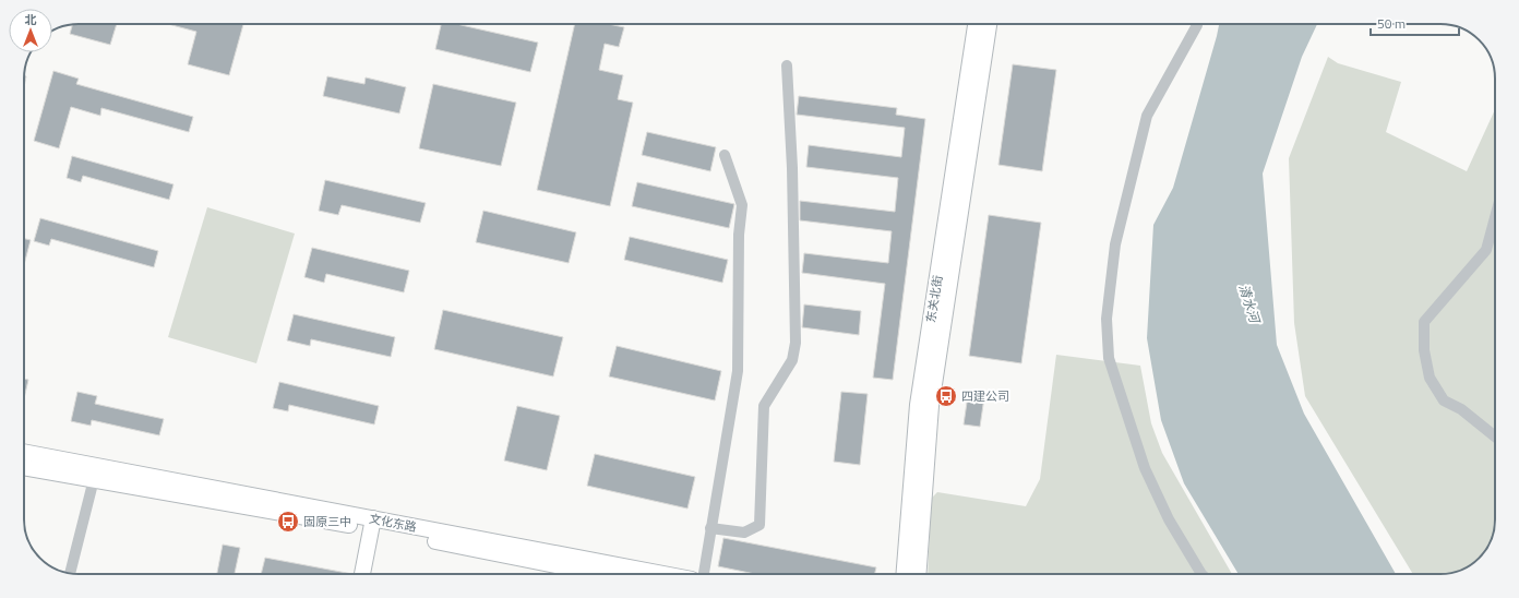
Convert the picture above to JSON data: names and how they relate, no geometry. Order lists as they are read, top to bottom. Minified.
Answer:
{"streets":{"main road":["东关北街","文化东路"]},"water":["清水河"],"places":{"bus stop":["四建公司","固原三中"]},"scale_bar":"50 m","north":"top"}
